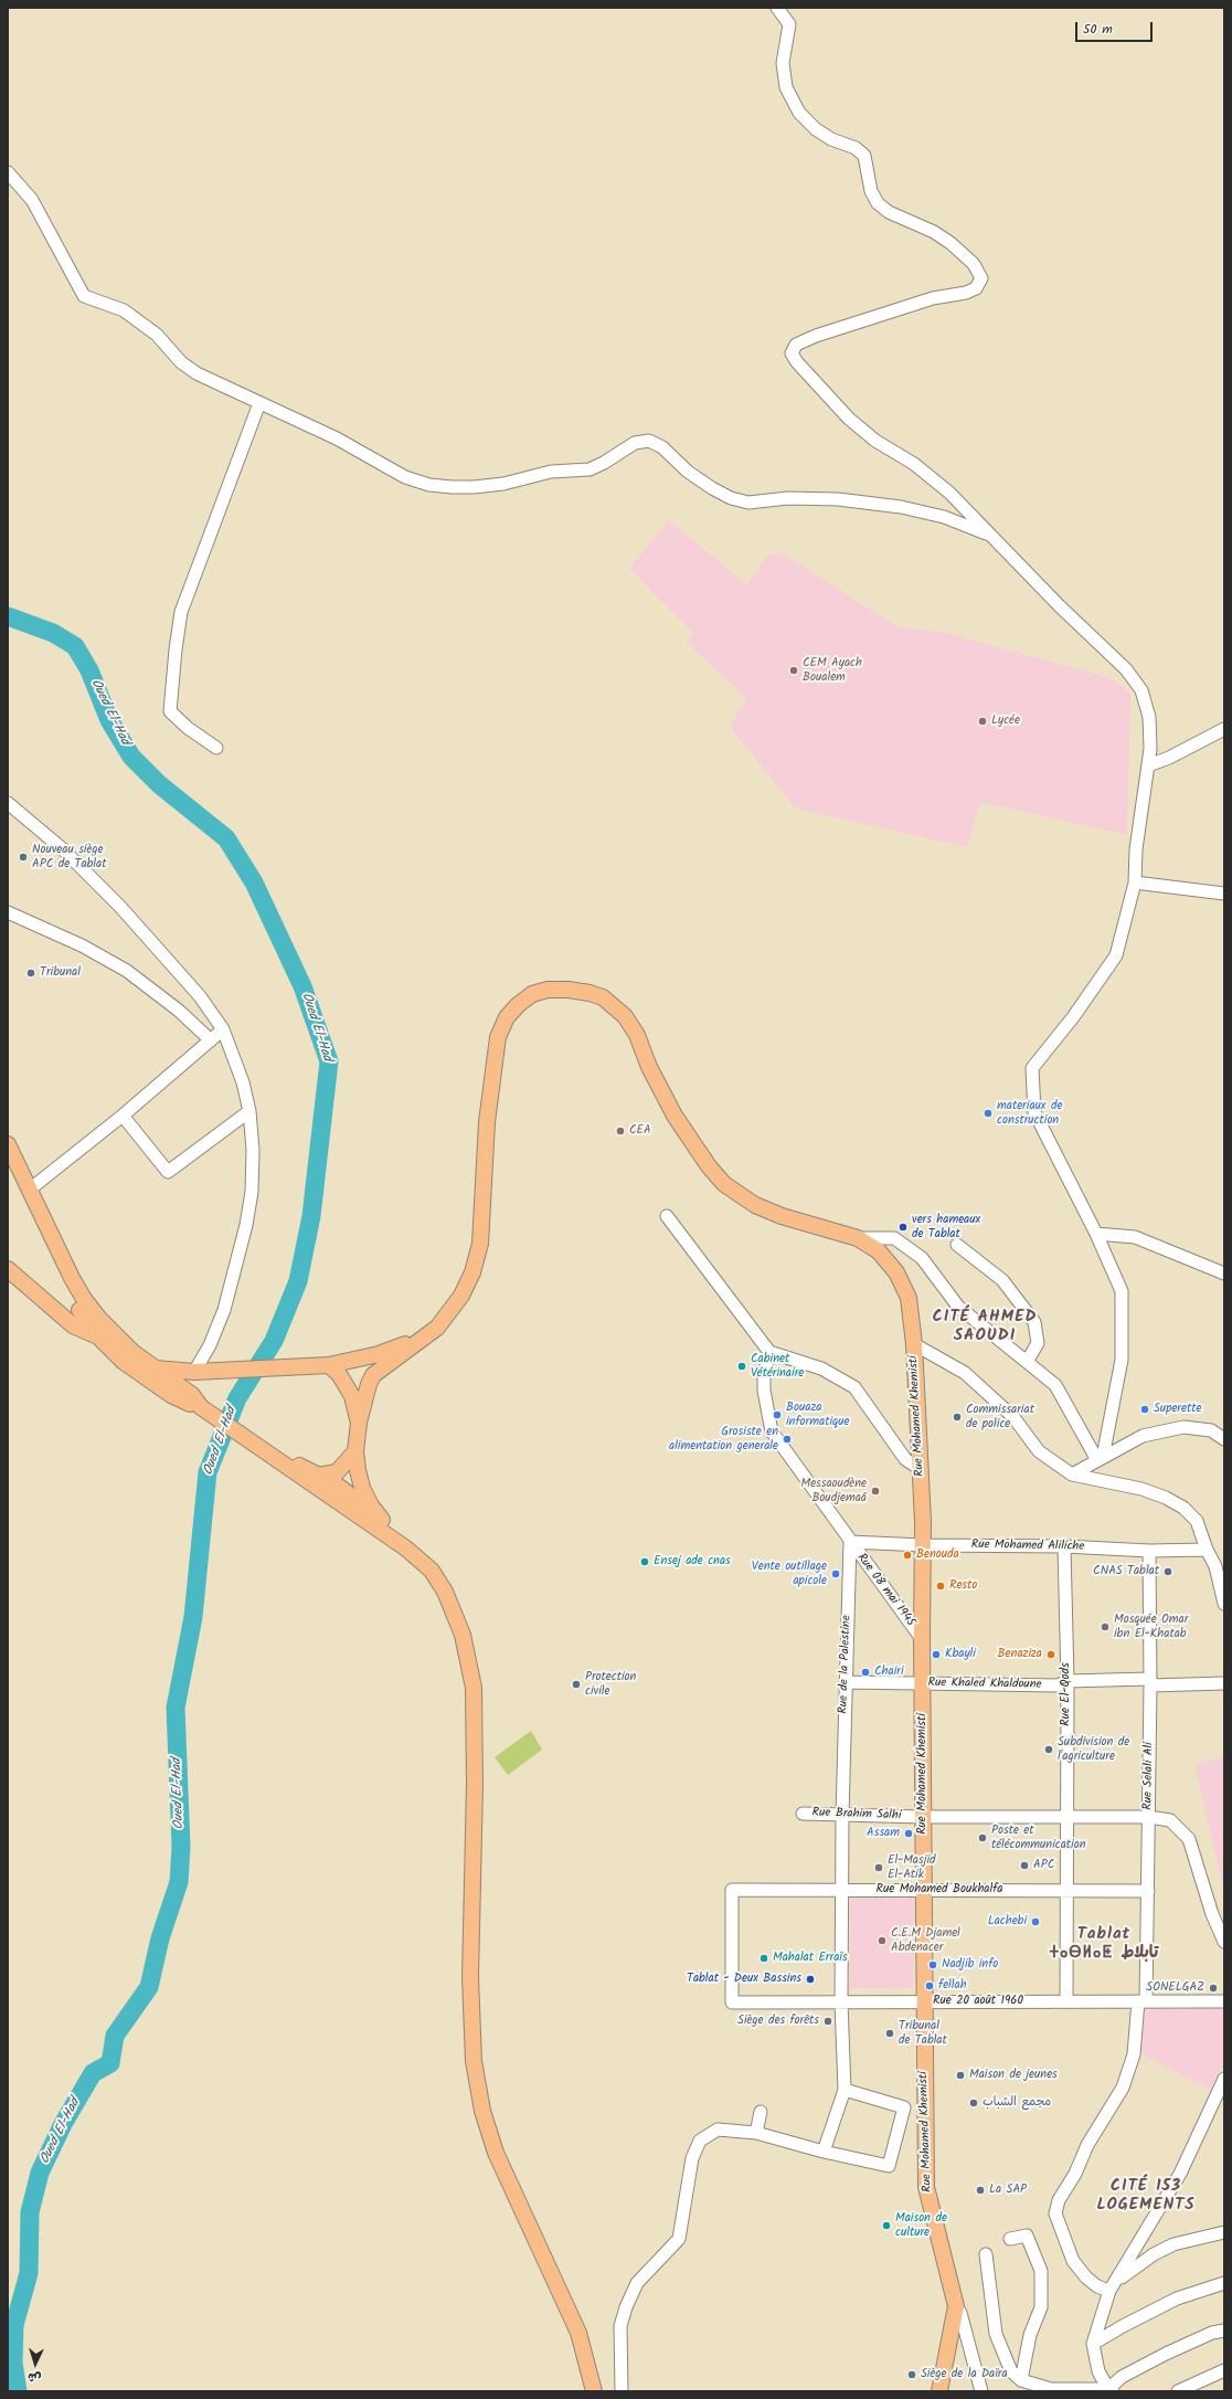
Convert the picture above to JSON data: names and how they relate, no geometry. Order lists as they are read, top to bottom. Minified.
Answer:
{"streets":{"main road":["Rue Mohamed Khemisti"],"street":["Rue Mohamed Aliliche","Rue 08 mai 1945","Rue de la Palestine","Rue Khaled Khaldoune","Rue El-Qods","Rue Selali Ali","Rue Brahim Salhi","Rue Mohamed Boukhalfa","Rue 20 août 1960"]},"crossings":[["Rue Mohamed Khemisti","Rue Mohamed Aliliche"],["Rue Mohamed Khemisti","Rue 08 mai 1945"],["Rue Mohamed Khemisti","Rue Khaled Khaldoune"],["Rue Mohamed Khemisti","Rue Brahim Salhi"],["Rue Mohamed Khemisti","Rue Mohamed Boukhalfa"],["Rue Mohamed Khemisti","Rue 20 août 1960"],["Rue Mohamed Aliliche","Rue 08 mai 1945"],["Rue Mohamed Aliliche","Rue de la Palestine"],["Rue Mohamed Aliliche","Rue El-Qods"],["Rue Mohamed Aliliche","Rue Selali Ali"],["Rue 08 mai 1945","Rue de la Palestine"],["Rue de la Palestine","Rue Khaled Khaldoune"],["Rue de la Palestine","Rue Brahim Salhi"],["Rue de la Palestine","Rue Mohamed Boukhalfa"],["Rue de la Palestine","Rue 20 août 1960"],["Rue Khaled Khaldoune","Rue El-Qods"],["Rue Khaled Khaldoune","Rue Selali Ali"],["Rue El-Qods","Rue Brahim Salhi"],["Rue El-Qods","Rue Mohamed Boukhalfa"],["Rue El-Qods","Rue 20 août 1960"],["Rue Selali Ali","Rue Brahim Salhi"],["Rue Selali Ali","Rue Mohamed Boukhalfa"],["Rue Selali Ali","Rue 20 août 1960"],["Rue Mohamed Boukhalfa","Rue 20 août 1960"]],"districts":["CITÉ AHMED SAOUDI","Tablat ⵜⴰⴱⵍⴰⵟ تابلاط","CITÉ 153 LOGEMENTS"],"water":["Oued El-Had"],"places":["CEM Ayach Boualem","Lycée","Nouveau siège APC de Tablat","Tribunal","materiaux de construction","CEA","vers hameaux de Tablat","Cabinet Vétérinaire","Superette","Bouaza informatique","Commissariat de police","Grosiste en alimentation generale","Messaoudène Boudjemaâ","Benouda","Ensej ade cnas","CNAS Tablat","Vente outillage apicole","Resto","Mosquée Omar ibn El-Khatab","Kbayli","Benaziza","Chairi","Protection civile","Subdivision de l'agriculture","Assam","Poste et télécommunication","APC","El-Masjid El-Atik","Lachebi","C.E.M Djamel Abdenacer","Mahalat Erraïs","Nadjib info","Tablat - Deux Bassins","fellah","SONELGAZ","Siège des forêts","Tribunal de Tablat","Maison de jeunes","مجمع الشباب","La SAP","Maison de culture","Siège de la Daïra"],"scale_bar":"50 m","north":"bottom"}
